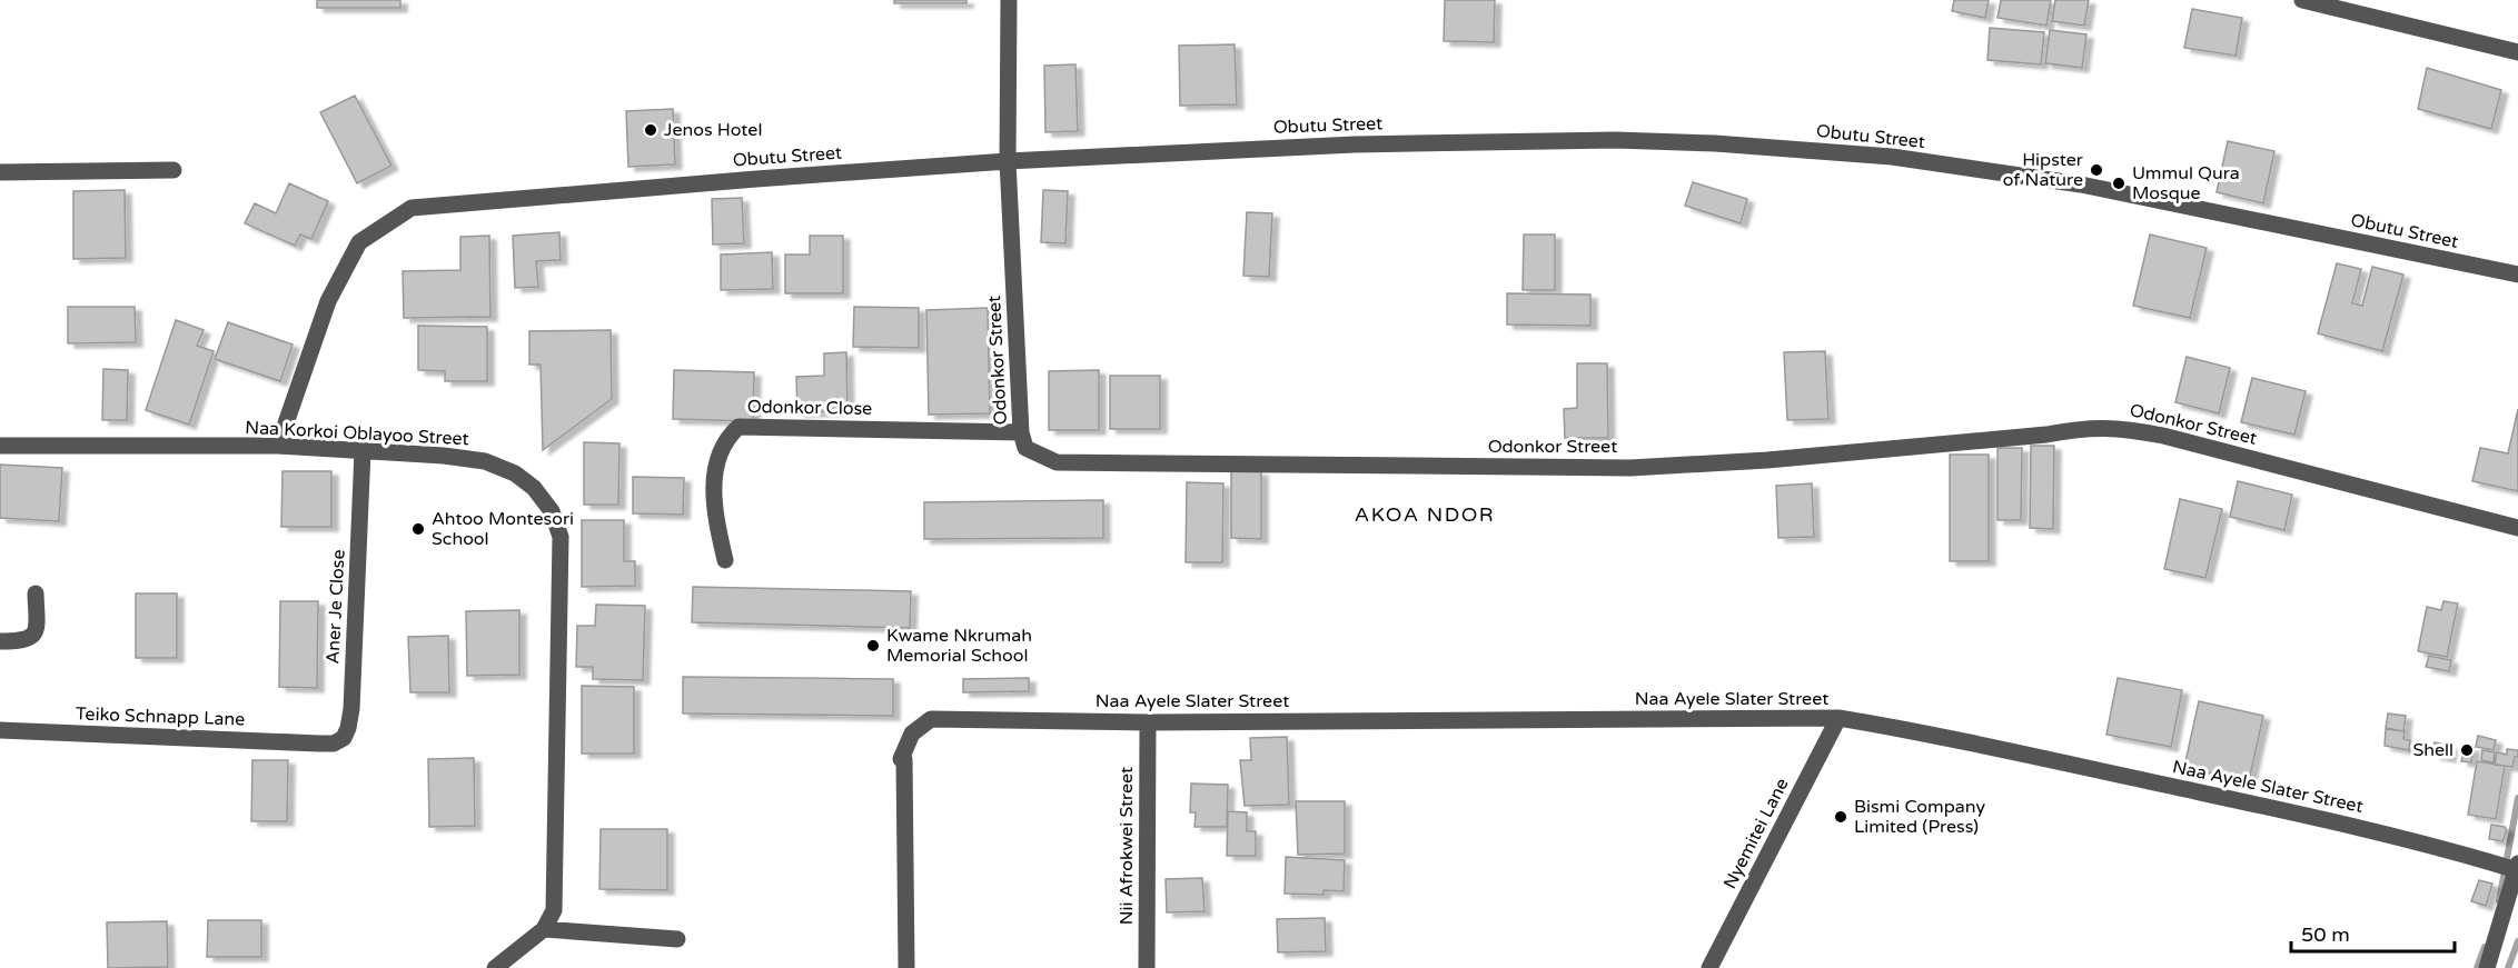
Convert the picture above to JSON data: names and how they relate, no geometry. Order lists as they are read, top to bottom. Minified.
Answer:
{"streets":{"street":["Obutu Street","Odonkor Street","Odonkor Close","Naa Korkoi Oblayoo Street","Aner Je Close","Naa Ayele Slater Street","Teiko Schnapp Lane","Nyemitei Lane","Nii Afrokwei Street"]},"crossings":[["Obutu Street","Odonkor Street"],["Obutu Street","Naa Korkoi Oblayoo Street"],["Odonkor Street","Odonkor Close"],["Naa Korkoi Oblayoo Street","Aner Je Close"],["Aner Je Close","Teiko Schnapp Lane"],["Naa Ayele Slater Street","Nyemitei Lane"],["Naa Ayele Slater Street","Nii Afrokwei Street"]],"districts":["AKOA NDOR"],"places":["Jenos Hotel","Hipster of Nature","Ummul Qura Mosque","Ahtoo Montesori School","Kwame Nkrumah Memorial School","Shell","Bismi Company Limited (Press)"],"scale_bar":"50 m"}
